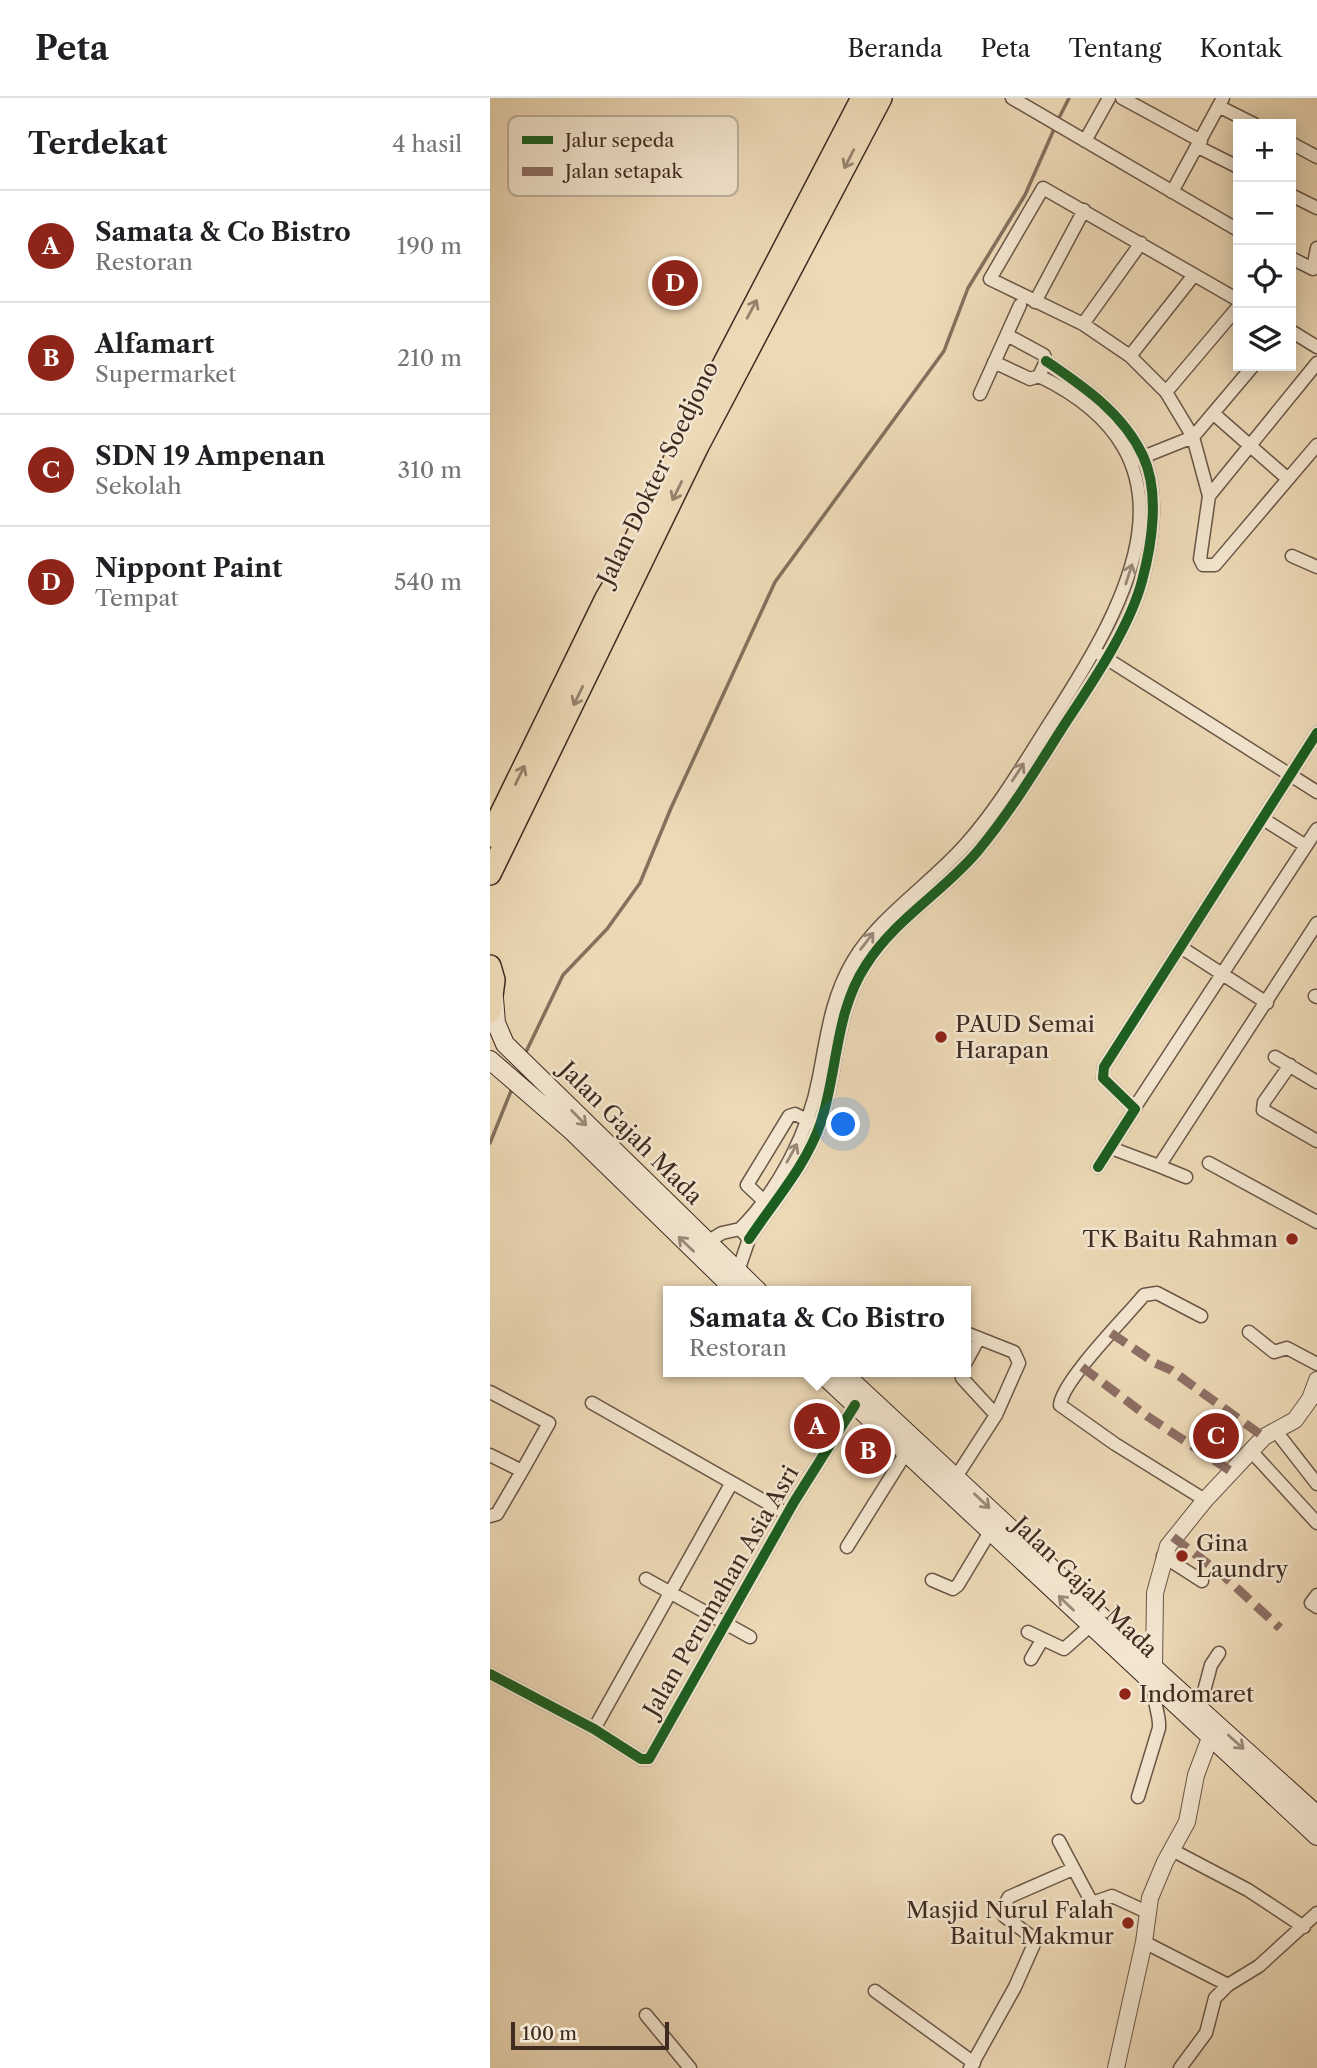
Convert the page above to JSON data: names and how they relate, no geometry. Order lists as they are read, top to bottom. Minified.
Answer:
{"streets":{"highway":["Jalan Dokter Soedjono"],"main road":["Jalan Gajah Mada"],"street":["Jalan Perumahan Asia Asri"]},"crossings":[["Jalan Gajah Mada","Jalan Perumahan Asia Asri"]],"places":["PAUD Semai Harapan","TK Baitu Rahman","Gina Laundry","Indomaret","Masjid Nurul Falah Baitul Makmur"],"legend":["Jalur sepeda","Jalan setapak"],"scale_bar":"100 m","page":{"header":"Peta","nav":["Beranda","Peta","Tentang","Kontak"],"heading":["Terdekat","4 hasil"],"map_buttons":["+","−"],"list":[{"mark":"A","name":"Samata & Co Bistro","note":"Restoran","value":"190 m"},{"mark":"B","name":"Alfamart","note":"Supermarket","value":"210 m"},{"mark":"C","name":"SDN 19 Ampenan","note":"Sekolah","value":"310 m"},{"mark":"D","name":"Nippont Paint","note":"Tempat","value":"540 m"}],"pins":["D","A","C","B"],"popup":["Samata & Co Bistro","Restoran"],"scale":"100 m"}}
